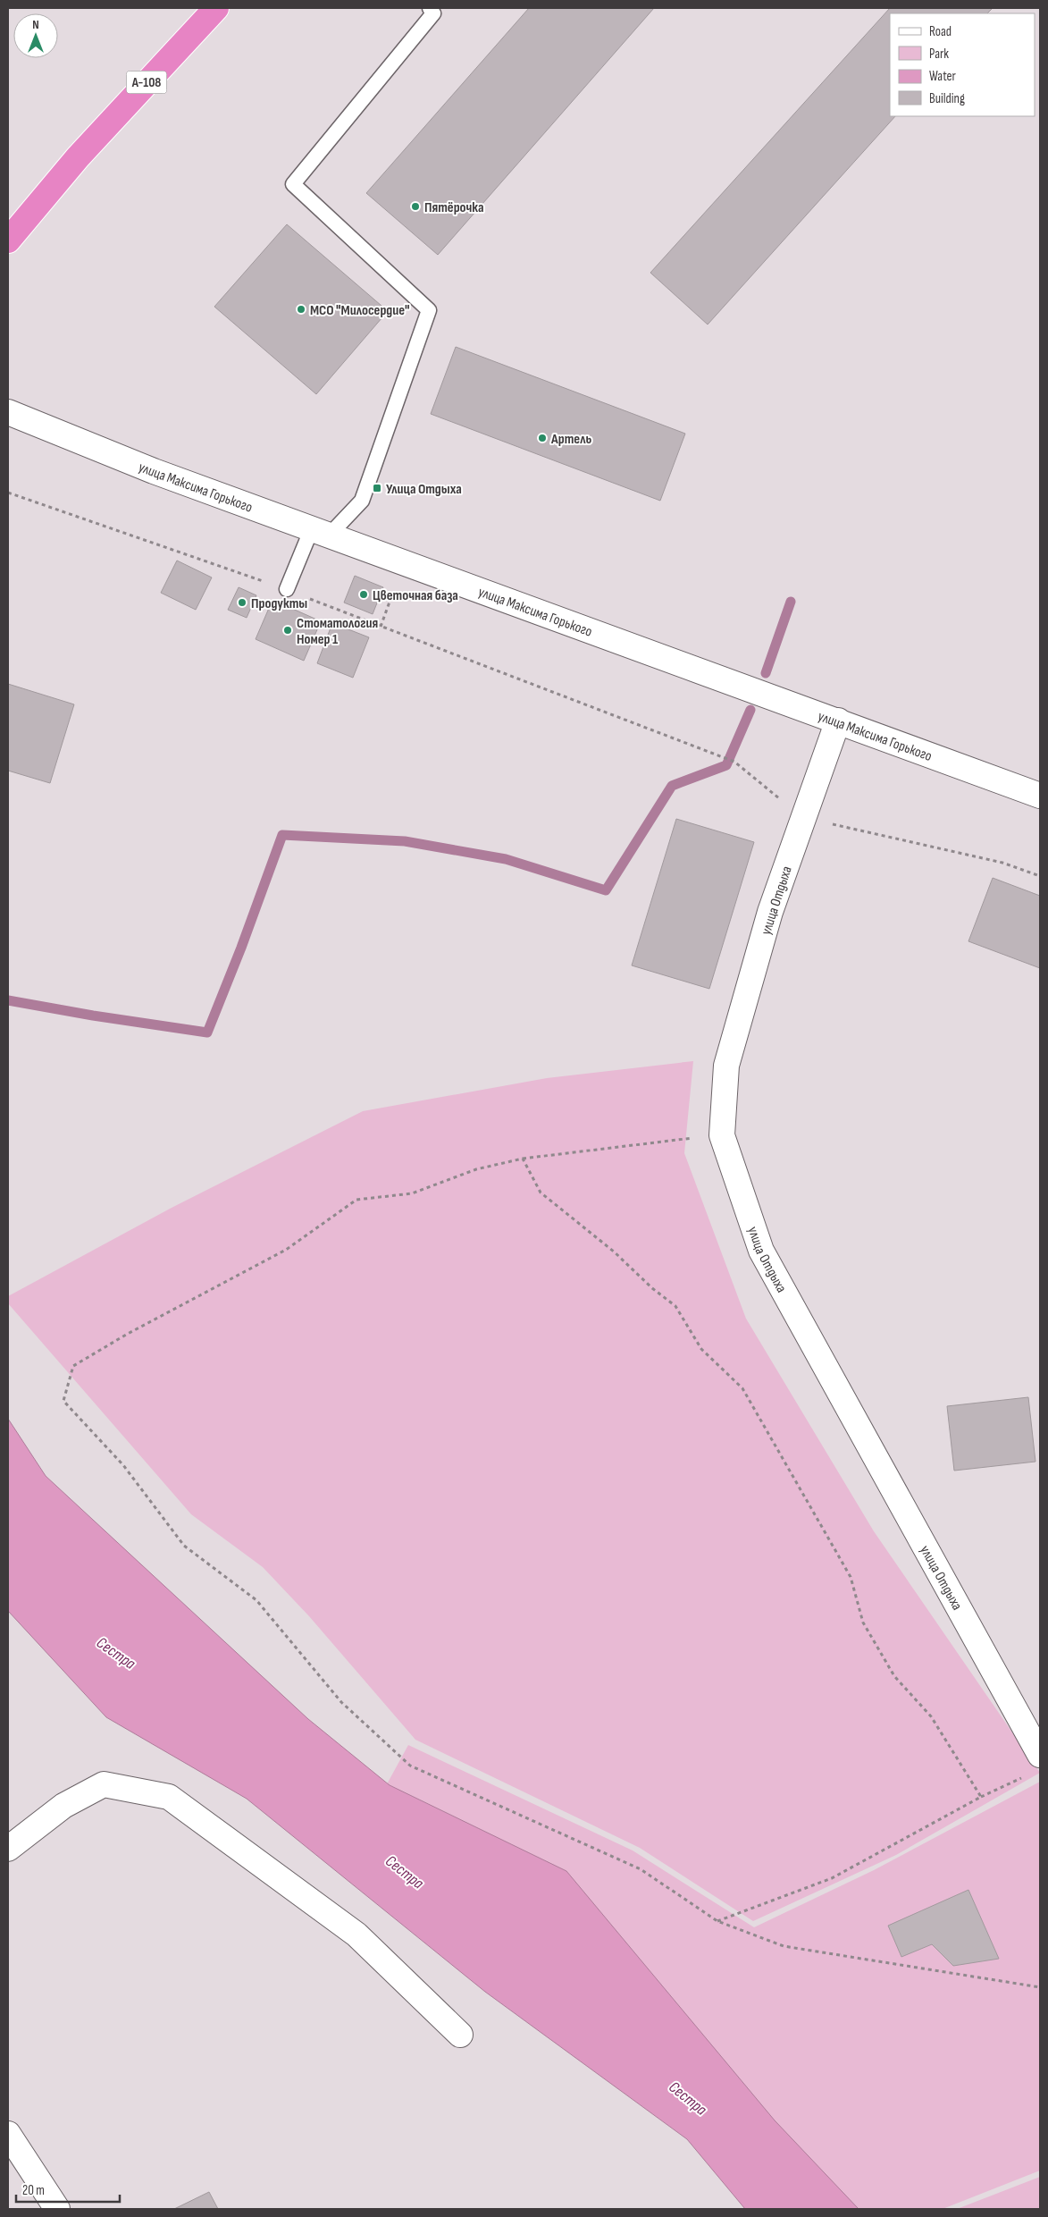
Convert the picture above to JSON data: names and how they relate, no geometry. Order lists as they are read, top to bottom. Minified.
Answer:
{"streets":{"highway":["А-108"],"street":["улица Максима Горького","улица Отдыха"]},"crossings":[["улица Максима Горького","улица Отдыха"]],"water":["Сестра"],"places":{"other":["Пятёрочка","МСО \"Милосердие\"","Артель","Цветочная база","Продукты","Стоматология Номер 1"],"transit":["Улица Отдыха"]},"legend":["Road","Park","Water","Building"],"scale_bar":"20 m","north":"top"}
